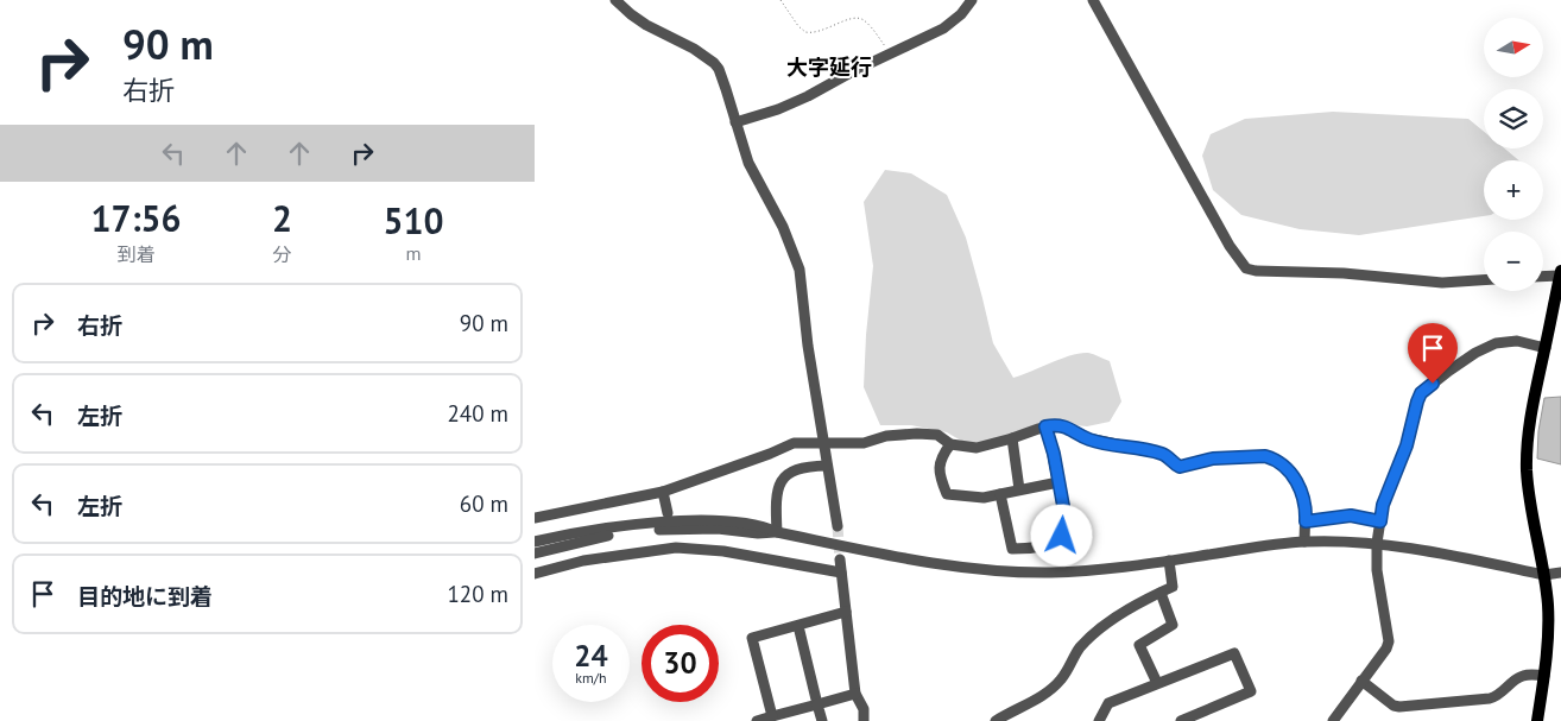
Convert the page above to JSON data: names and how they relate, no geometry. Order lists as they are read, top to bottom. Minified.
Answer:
{"districts":["大字延行"],"north":"right","page":{"turn":["90 m","右折"],"map_buttons":["+","−"],"eta":["17:56","到着","2","分","510","m"],"list":[{"name":"右折","value":"90 m"},{"name":"左折","value":"240 m"},{"name":"左折","value":"60 m"},{"name":"目的地に到着","value":"120 m"}],"speed":"24 km/h","limit":"30"}}
